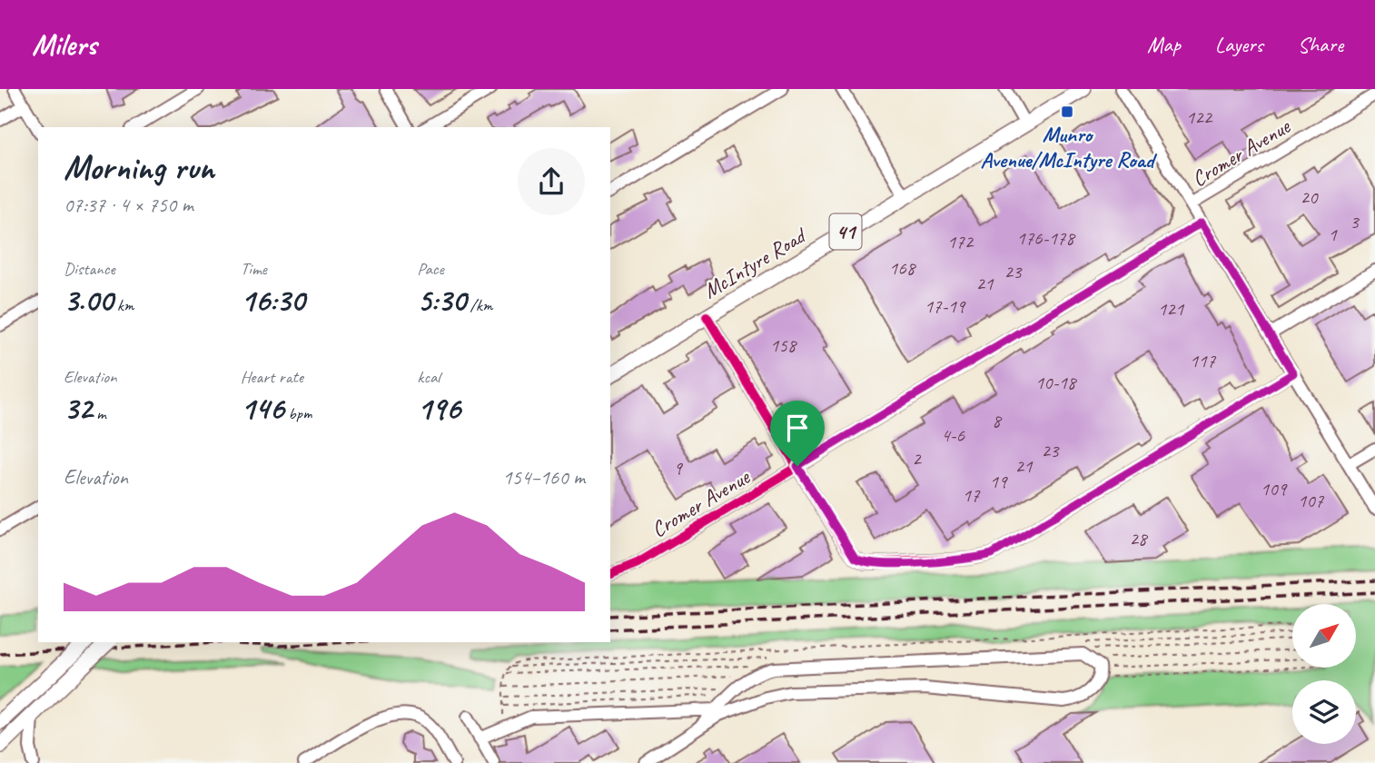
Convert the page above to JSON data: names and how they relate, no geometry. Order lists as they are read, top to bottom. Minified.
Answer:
{"streets":{"main road":["41","McIntyre Road"],"street":["Cromer Avenue"]},"places":{"transit":["Munro Avenue/McIntyre Road"]},"house_numbers":["122","20","3","1","176-178","172","168","23","21","17-19","121","158","117","10-18","8","4-6","23","2","21","9","19","109","17","107","28"],"north":"top right","page":{"header":"Milers","nav":["Map","Layers","Share"],"heading":["Morning run","07:37 · 4 × 750 m"],"stats":[["Distance","3.00 km"],["Time","16:30"],["Pace","5:30 /km"],["Elevation","32 m"],["Heart rate","146 bpm"],["kcal","196"]],"chart":["Elevation","154–160 m"]}}
